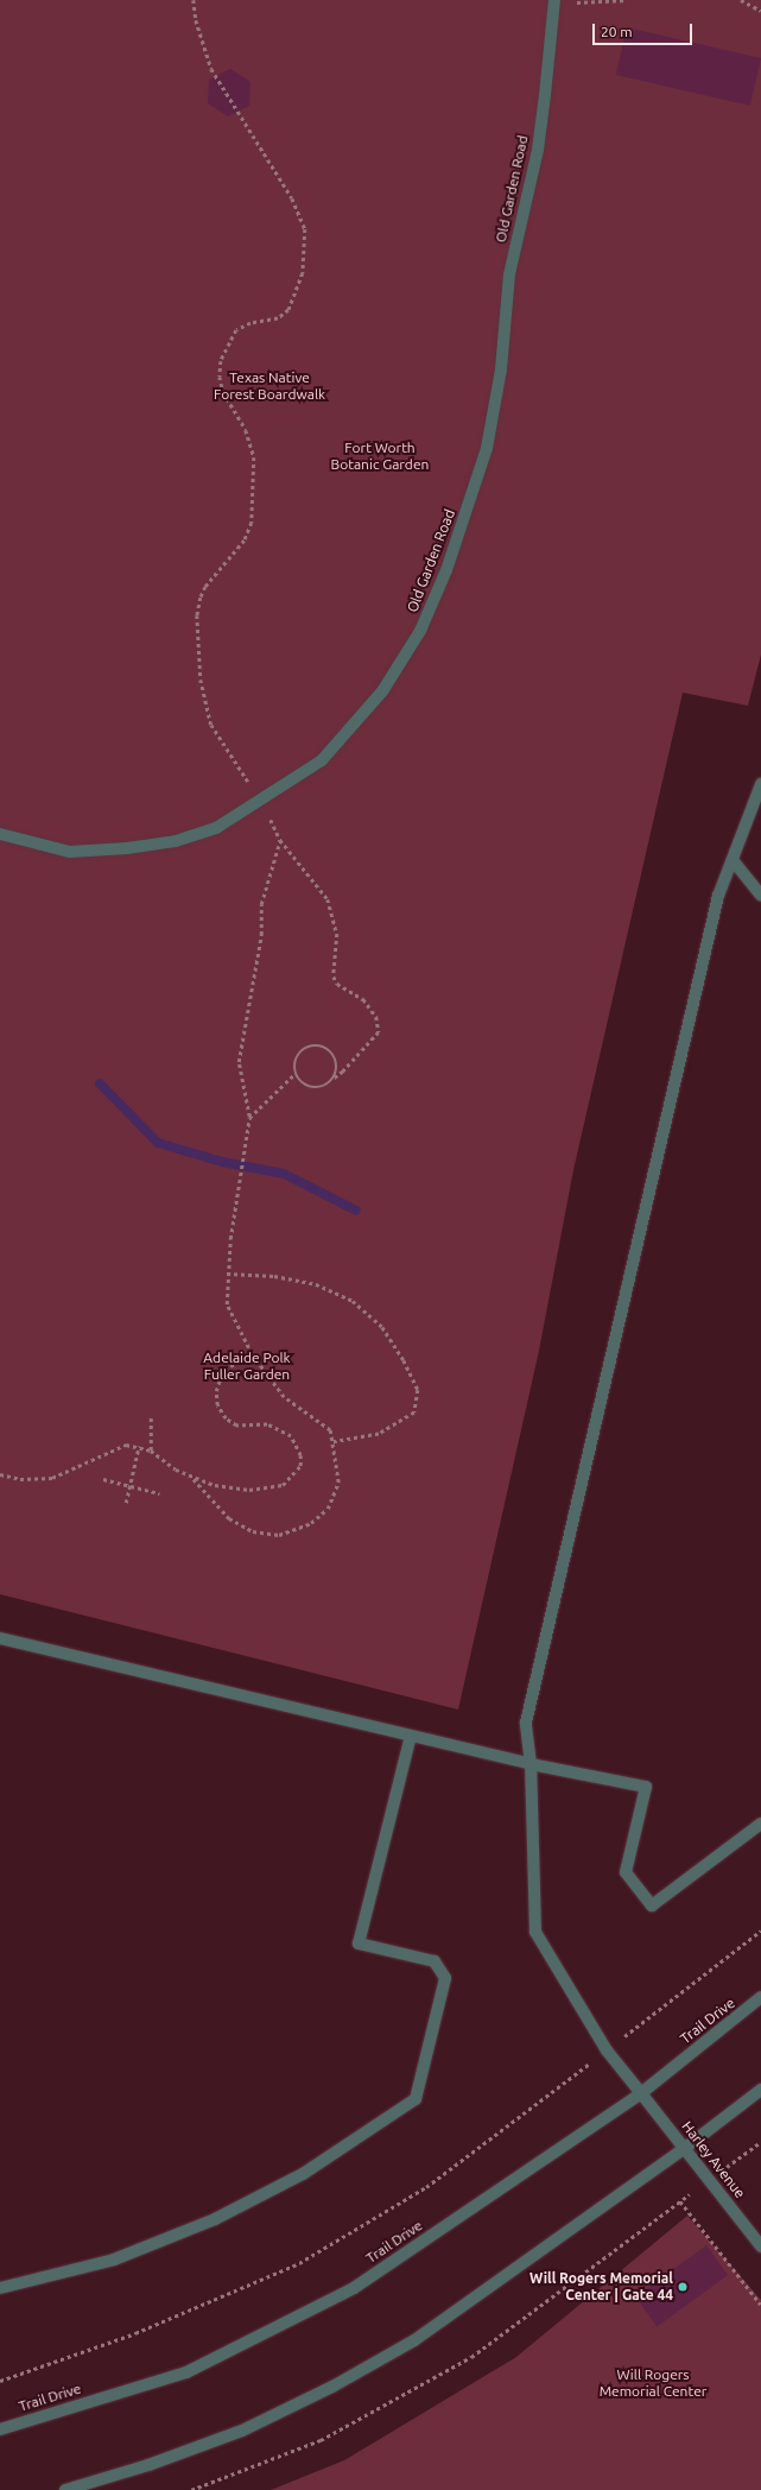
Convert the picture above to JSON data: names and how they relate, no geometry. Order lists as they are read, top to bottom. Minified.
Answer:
{"streets":{"street":["Old Garden Road","Trail Drive","Harley Avenue"]},"crossings":[["Trail Drive","Harley Avenue"]],"parks":["Texas Native Forest Boardwalk","Fort Worth Botanic Garden","Adelaide Polk Fuller Garden","Will Rogers Memorial Center"],"places":["Will Rogers Memorial Center | Gate 44"],"scale_bar":"20 m"}
